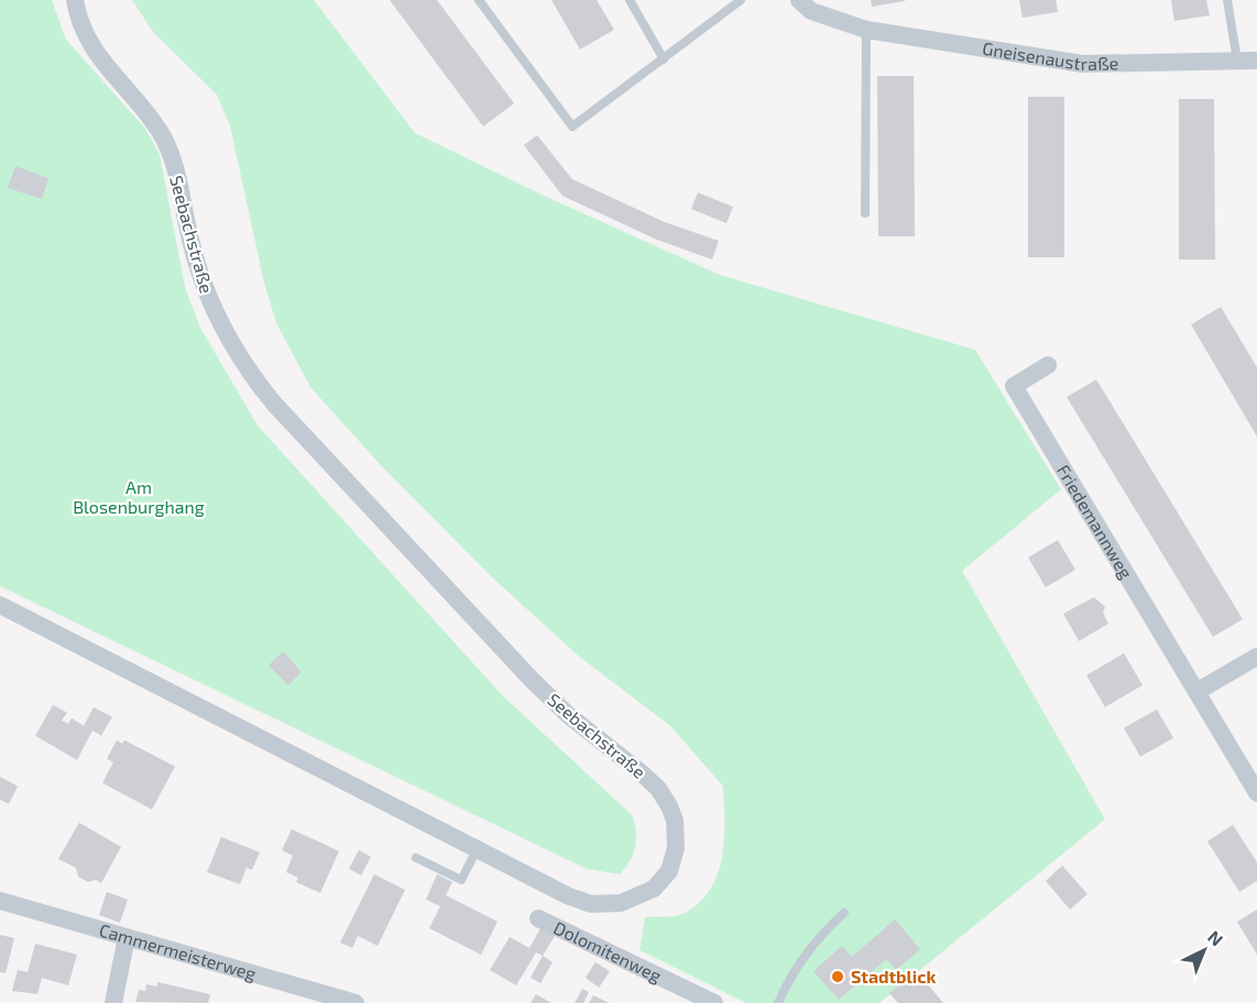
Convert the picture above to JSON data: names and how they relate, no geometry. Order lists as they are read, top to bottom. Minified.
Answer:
{"streets":{"street":["Gneisenaustraße","Seebachstraße","Friedemannweg","Cammermeisterweg","Dolomitenweg"]},"parks":["Am Blosenburghang"],"places":["Stadtblick"],"north":"top right"}
